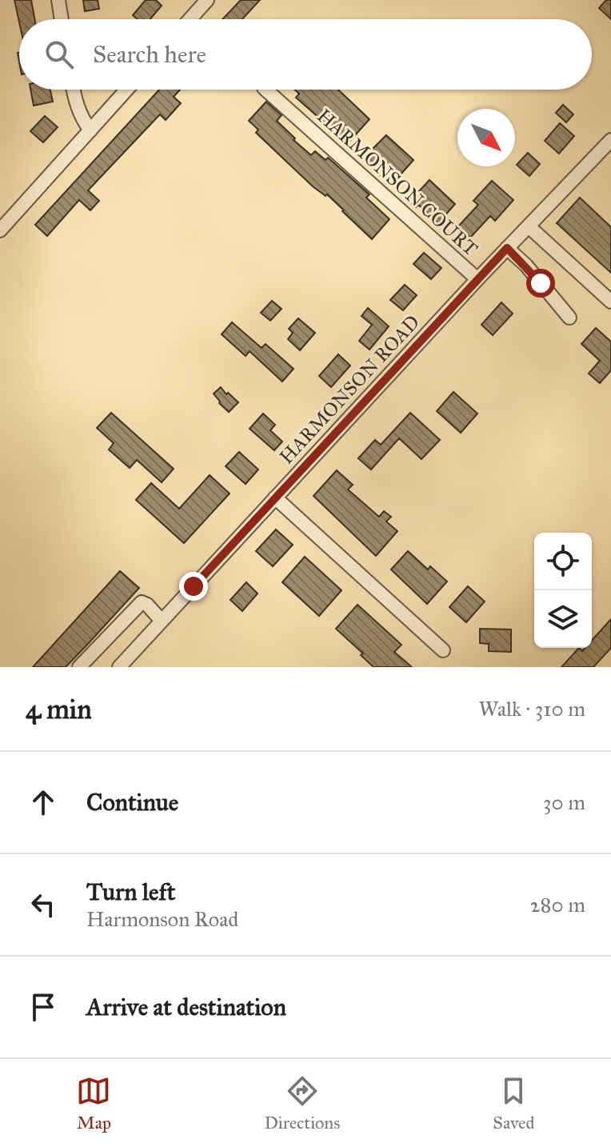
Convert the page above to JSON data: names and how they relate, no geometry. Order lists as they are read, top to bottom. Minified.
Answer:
{"streets":{"street":["HARMONSON COURT","HARMONSON ROAD"]},"crossings":[["HARMONSON COURT","HARMONSON ROAD"]],"north":"bottom right","page":{"search":"Search here","heading":["4 min","Walk · 310 m"],"list":[["Continue","30 m"],["Turn left","Harmonson Road","280 m"],"Arrive at destination"],"nav":["Map","Directions","Saved"]}}
